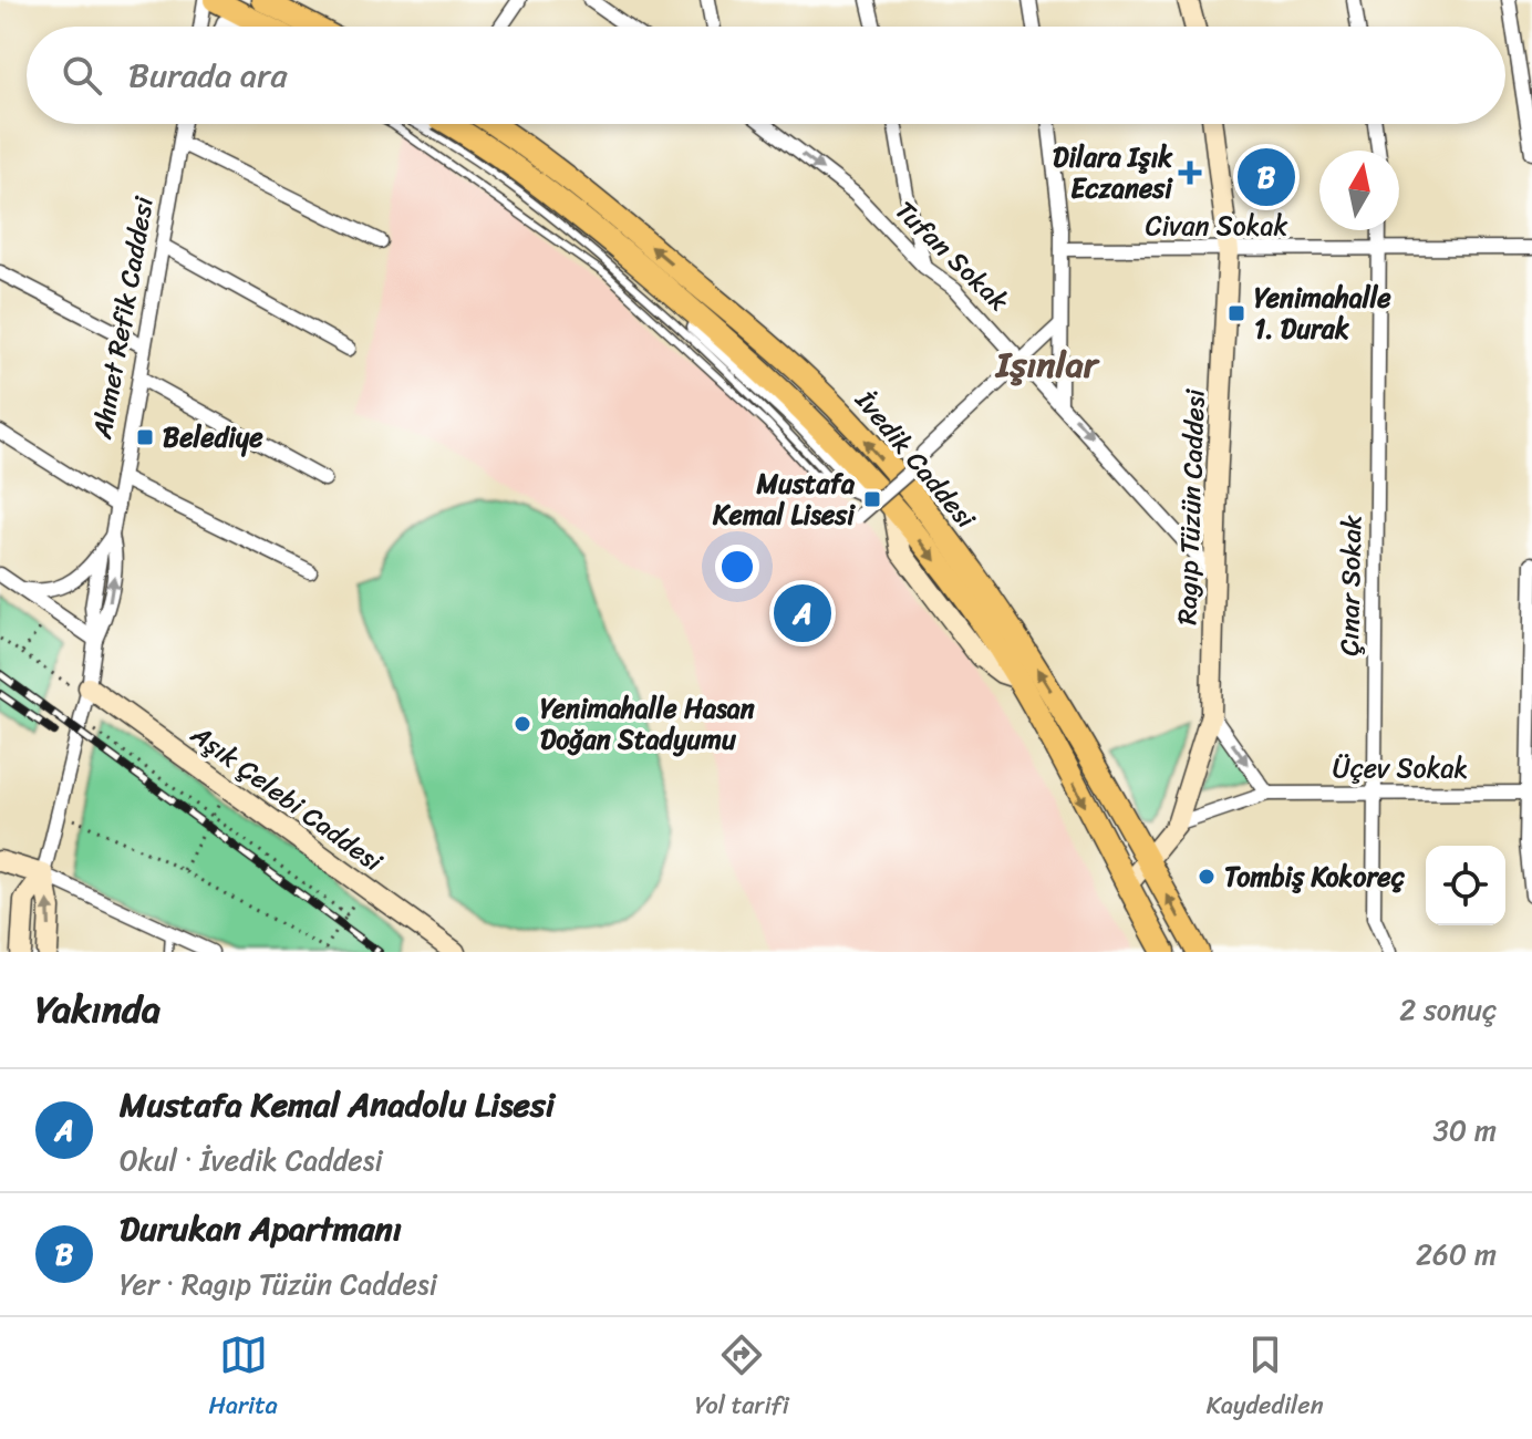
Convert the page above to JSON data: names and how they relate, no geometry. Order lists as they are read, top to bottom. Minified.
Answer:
{"streets":{"main road":["İvedik Caddesi"],"street":["Civan Sokak","Tufan Sokak","Ahmet Refik Caddesi","Ragıp Tüzün Caddesi","Çınar Sokak","Üçev Sokak","Aşık Çelebi Caddesi"]},"crossings":[["Civan Sokak","Ragıp Tüzün Caddesi"],["Civan Sokak","Çınar Sokak"],["Tufan Sokak","Ragıp Tüzün Caddesi"],["Ahmet Refik Caddesi","Aşık Çelebi Caddesi"],["İvedik Caddesi","Ragıp Tüzün Caddesi"],["Ragıp Tüzün Caddesi","Üçev Sokak"],["Çınar Sokak","Üçev Sokak"]],"one_way":["Tufan Sokak"],"districts":["Işınlar"],"places":{"health":["Dilara Işık Eczanesi"],"transit":["Yenimahalle 1. Durak","Belediye","Mustafa Kemal Lisesi"],"other":["Yenimahalle Hasan Doğan Stadyumu","Tombiş Kokoreç"]},"north":"top","page":{"search":"Burada ara","pins":["B","A"],"heading":["Yakında","2 sonuç"],"list":[{"mark":"A","name":"Mustafa Kemal Anadolu Lisesi","note":"Okul · İvedik Caddesi","value":"30 m"},{"mark":"B","name":"Durukan Apartmanı","note":"Yer · Ragıp Tüzün Caddesi","value":"260 m"}],"nav":["Harita","Yol tarifi","Kaydedilen"]}}
